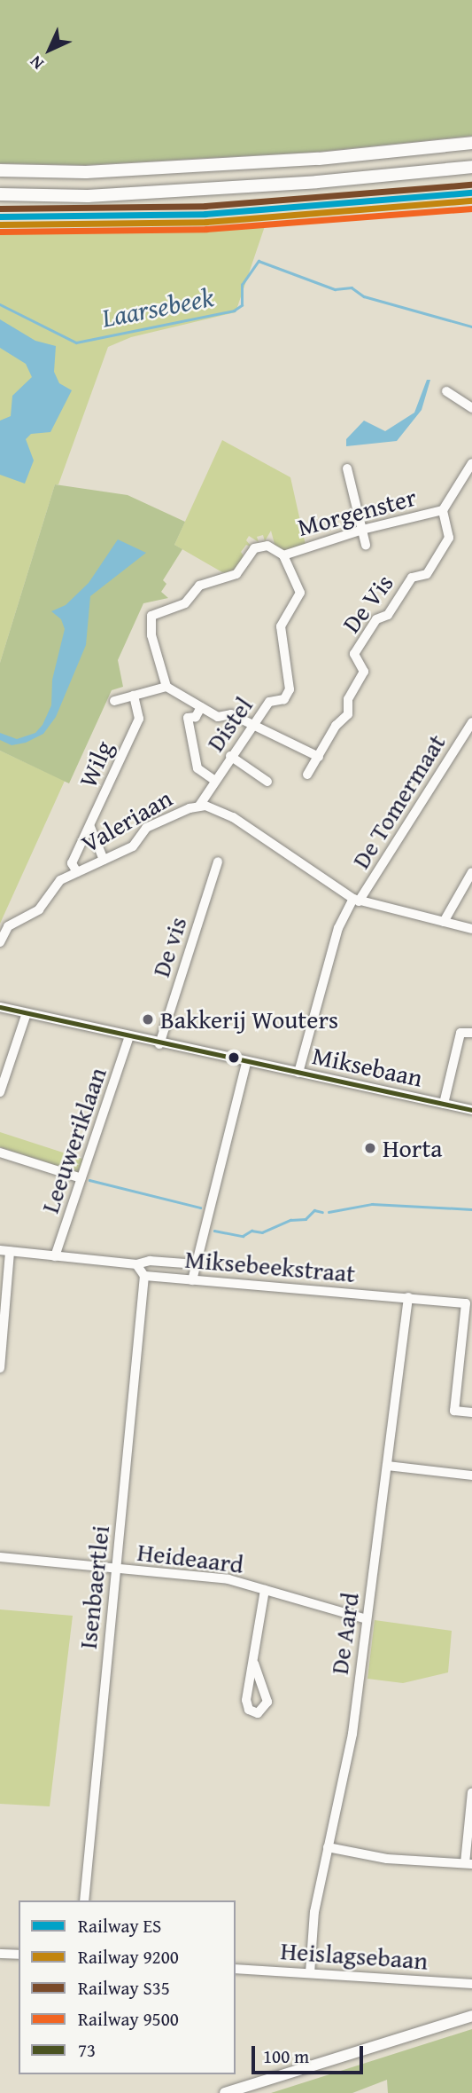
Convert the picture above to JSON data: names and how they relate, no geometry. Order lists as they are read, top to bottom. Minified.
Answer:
{"streets":{"street":["Morgenster","De Vis","Distel","Wilg","De Tomermaat","Valeriaan","De vis","Miksebaan","Leeuweriklaan","Miksebeekstraat","Heideaard","Isenbaertlei","De Aard","Heislagsebaan"]},"crossings":[["Morgenster","De Vis"],["Morgenster","Distel"],["Distel","Valeriaan"],["Wilg","Valeriaan"],["De Tomermaat","Valeriaan"],["De Tomermaat","Miksebaan"],["De vis","Miksebaan"],["Miksebaan","Leeuweriklaan"],["Leeuweriklaan","Miksebeekstraat"],["Miksebeekstraat","Isenbaertlei"],["Miksebeekstraat","De Aard"],["Heideaard","Isenbaertlei"],["Heideaard","De Aard"],["De Aard","Heislagsebaan"]],"water":["Laarsebeek"],"places":["Bakkerij Wouters","Horta"],"lines":["rail line S35","rail line ES","rail line 9200","rail line 9500","transit line 73"],"legend":["Railway ES","Railway 9200","Railway S35","Railway 9500","73"],"scale_bar":"100 m","north":"bottom left"}
